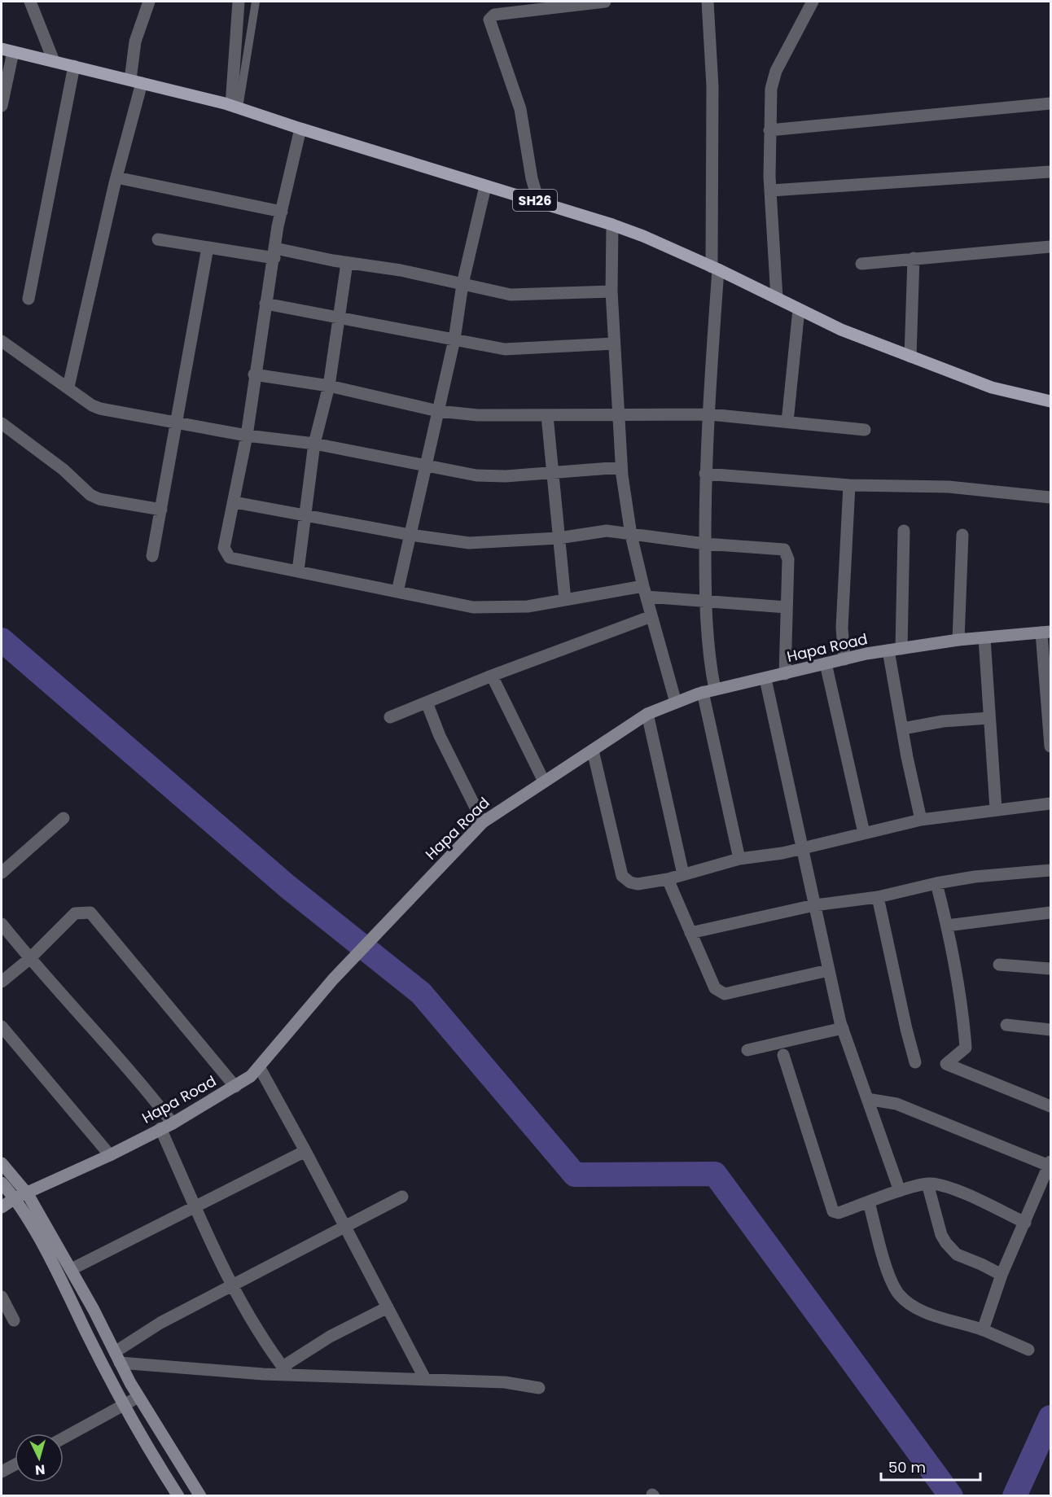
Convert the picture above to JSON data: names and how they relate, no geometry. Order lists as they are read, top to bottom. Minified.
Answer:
{"streets":{"main road":["SH26"],"street":["Hapa Road"]},"scale_bar":"50 m","north":"bottom"}
